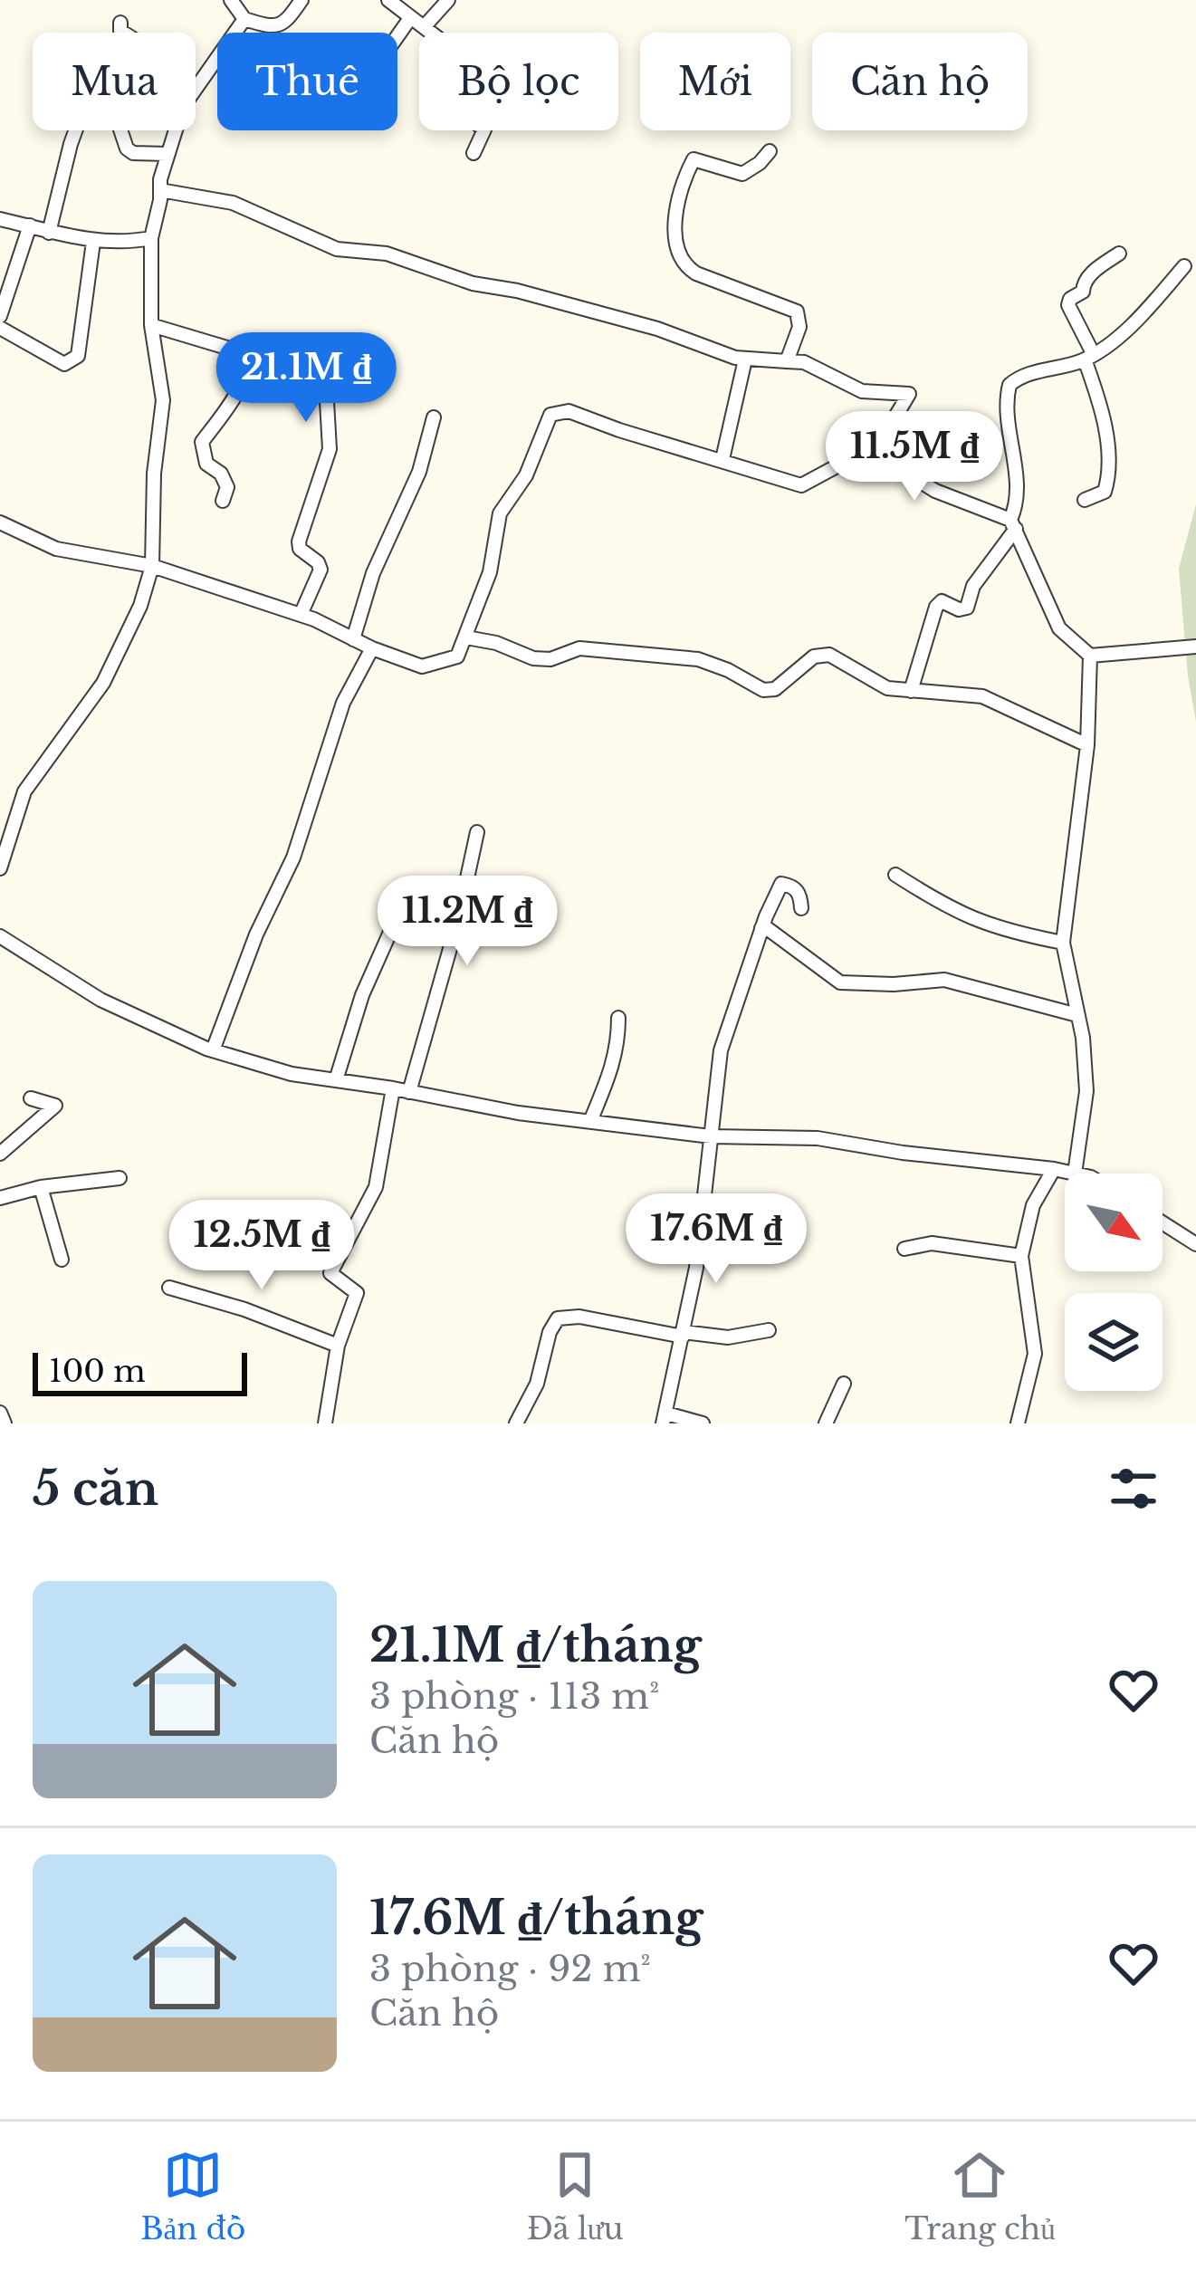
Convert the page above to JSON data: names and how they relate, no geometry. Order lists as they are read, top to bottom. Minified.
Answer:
{"scale_bar":"100 m","north":"bottom right","page":{"chip":["Mua","Thuê","Bộ lọc","Mới","Căn hộ"],"price":["21.1M ₫","11.5M ₫","11.2M ₫","17.6M ₫","12.5M ₫"],"scale":"100 m","heading":"5 căn","list":[{"name":"21.1M ₫/tháng","note":"3 phòng · 113 m² · Căn hộ"},{"name":"17.6M ₫/tháng","note":"3 phòng · 92 m² · Căn hộ"}],"tabs":["Bản đồ","Đã lưu","Trang chủ"]}}
